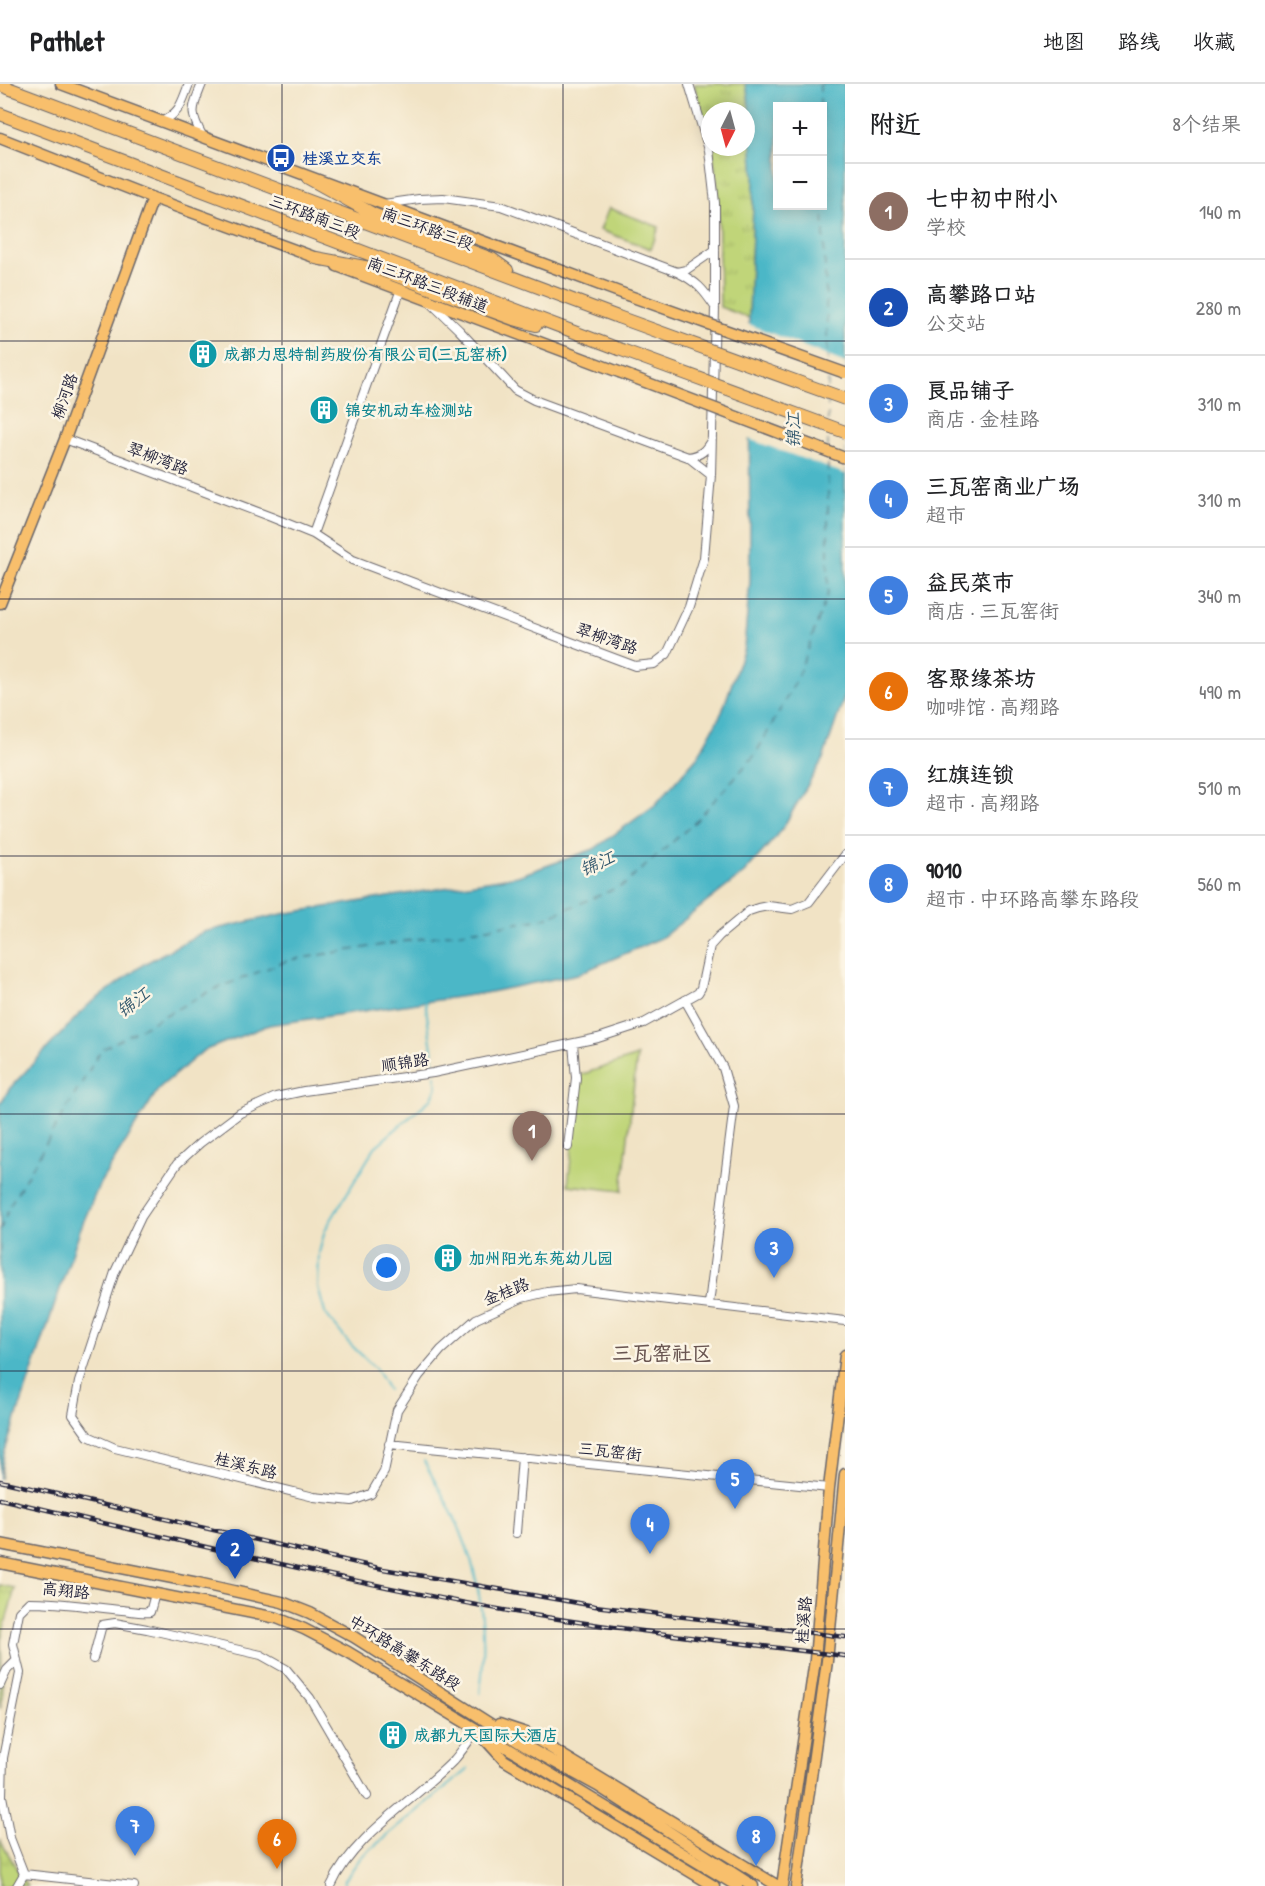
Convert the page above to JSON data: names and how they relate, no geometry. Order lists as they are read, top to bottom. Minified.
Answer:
{"streets":{"highway":["三环路南三段","南三环路三段"],"main road":["南三环路三段辅道","柳河路","桂溪路","中环路高攀东路段"],"street":["翠柳湾路","顺锦路","金桂路","三瓦窑街","桂溪东路","高翔路"]},"crossings":[["南三环路三段辅道","柳河路"],["柳河路","翠柳湾路"],["顺锦路","桂溪东路"],["金桂路","三瓦窑街"],["金桂路","桂溪东路"],["三瓦窑街","桂溪东路"],["三瓦窑街","桂溪路"],["高翔路","中环路高攀东路段"]],"districts":["三瓦窑社区"],"water":["锦江"],"places":{"bus stop":["桂溪立交东"],"building":["成都力思特制药股份有限公司(三瓦窑桥)","锦安机动车检测站","加州阳光东苑幼儿园","成都九天国际大酒店"]},"north":"bottom","page":{"header":"Pathlet","nav":["地图","路线","收藏"],"heading":["附近","8个结果"],"map_buttons":["+","−"],"list":[{"mark":"1","name":"七中初中附小","note":"学校","value":"140 m"},{"mark":"2","name":"高攀路口站","note":"公交站","value":"280 m"},{"mark":"3","name":"良品铺子","note":"商店 · 金桂路","value":"310 m"},{"mark":"4","name":"三瓦窑商业广场","note":"超市","value":"310 m"},{"mark":"5","name":"益民菜市","note":"商店 · 三瓦窑街","value":"340 m"},{"mark":"6","name":"客聚缘茶坊","note":"咖啡馆 · 高翔路","value":"490 m"},{"mark":"7","name":"红旗连锁","note":"超市 · 高翔路","value":"510 m"},{"mark":"8","name":"9010","note":"超市 · 中环路高攀东路段","value":"560 m"}],"pins":["1","3","5","4","2","7","8","6"]}}
